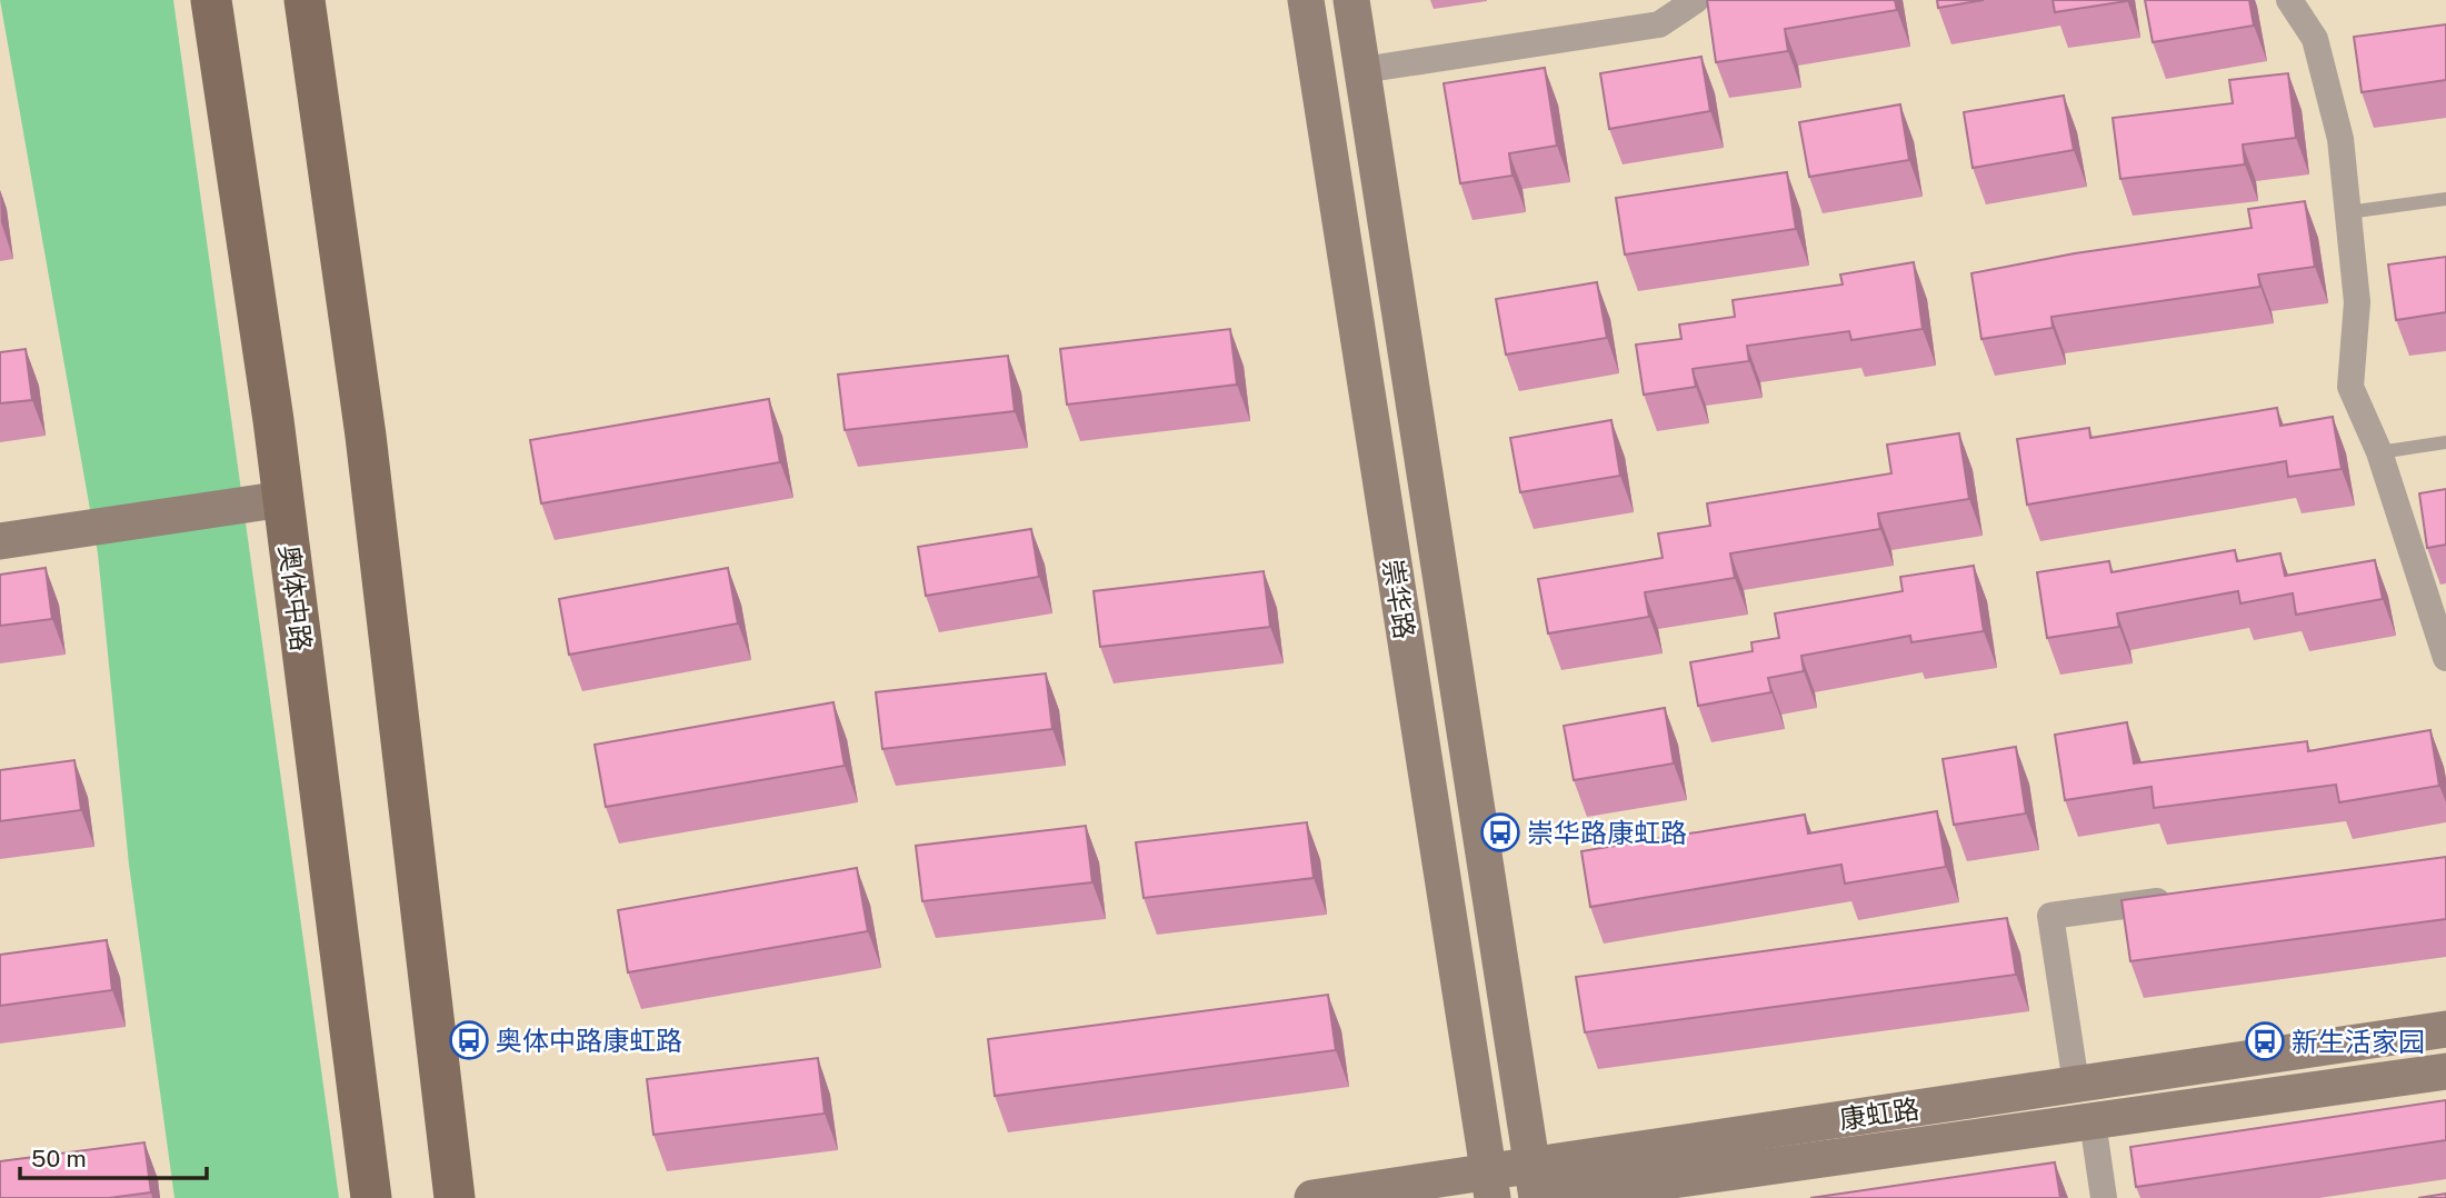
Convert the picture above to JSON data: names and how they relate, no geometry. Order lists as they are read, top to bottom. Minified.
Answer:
{"streets":{"main road":["奥体中路","崇华路","康虹路"]},"crossings":[["崇华路","康虹路"]],"places":{"bus stop":["崇华路康虹路","奥体中路康虹路","新生活家园"]},"scale_bar":"50 m"}
